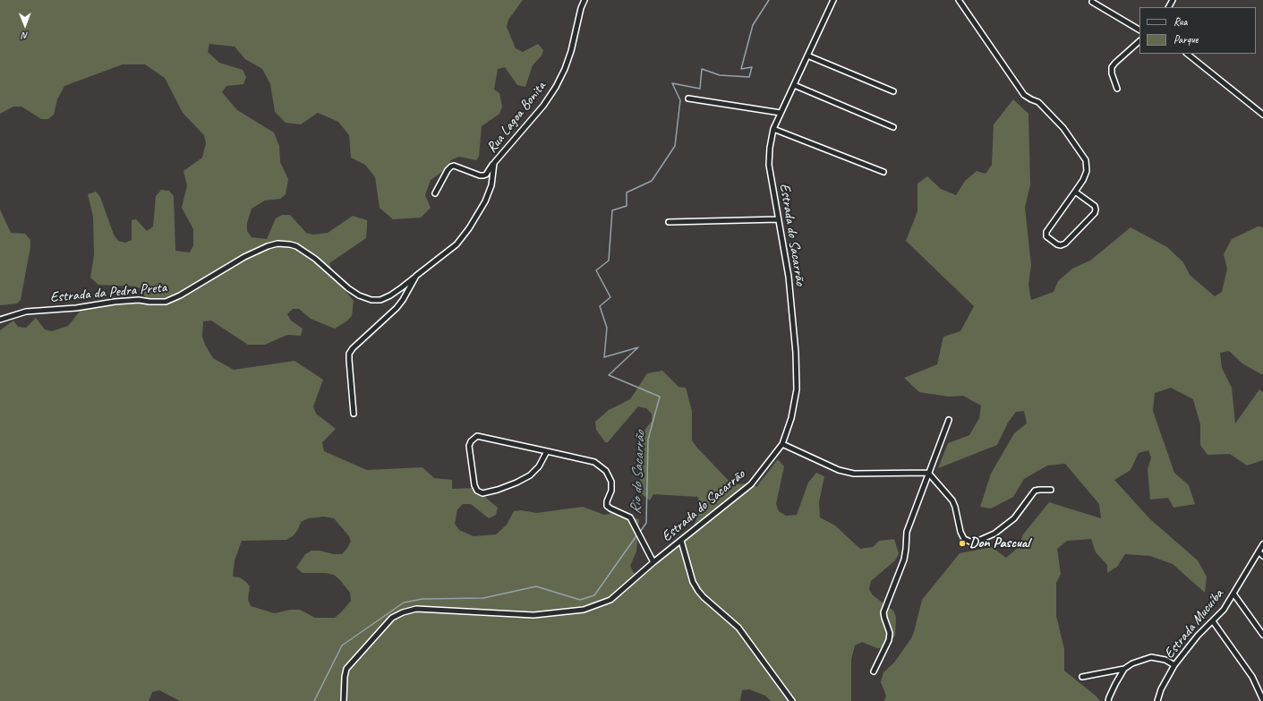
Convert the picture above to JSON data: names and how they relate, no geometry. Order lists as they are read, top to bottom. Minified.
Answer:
{"streets":{"street":["Rua Lagoa Bonita","Estrada do Sacarrão","Estrada da Pedra Preta","Estrada Mucuíba"]},"crossings":[["Rua Lagoa Bonita","Estrada da Pedra Preta"]],"water":["Rio do Sacarrão"],"places":["Don Pascual"],"legend":["Rua","Parque"],"north":"bottom"}
